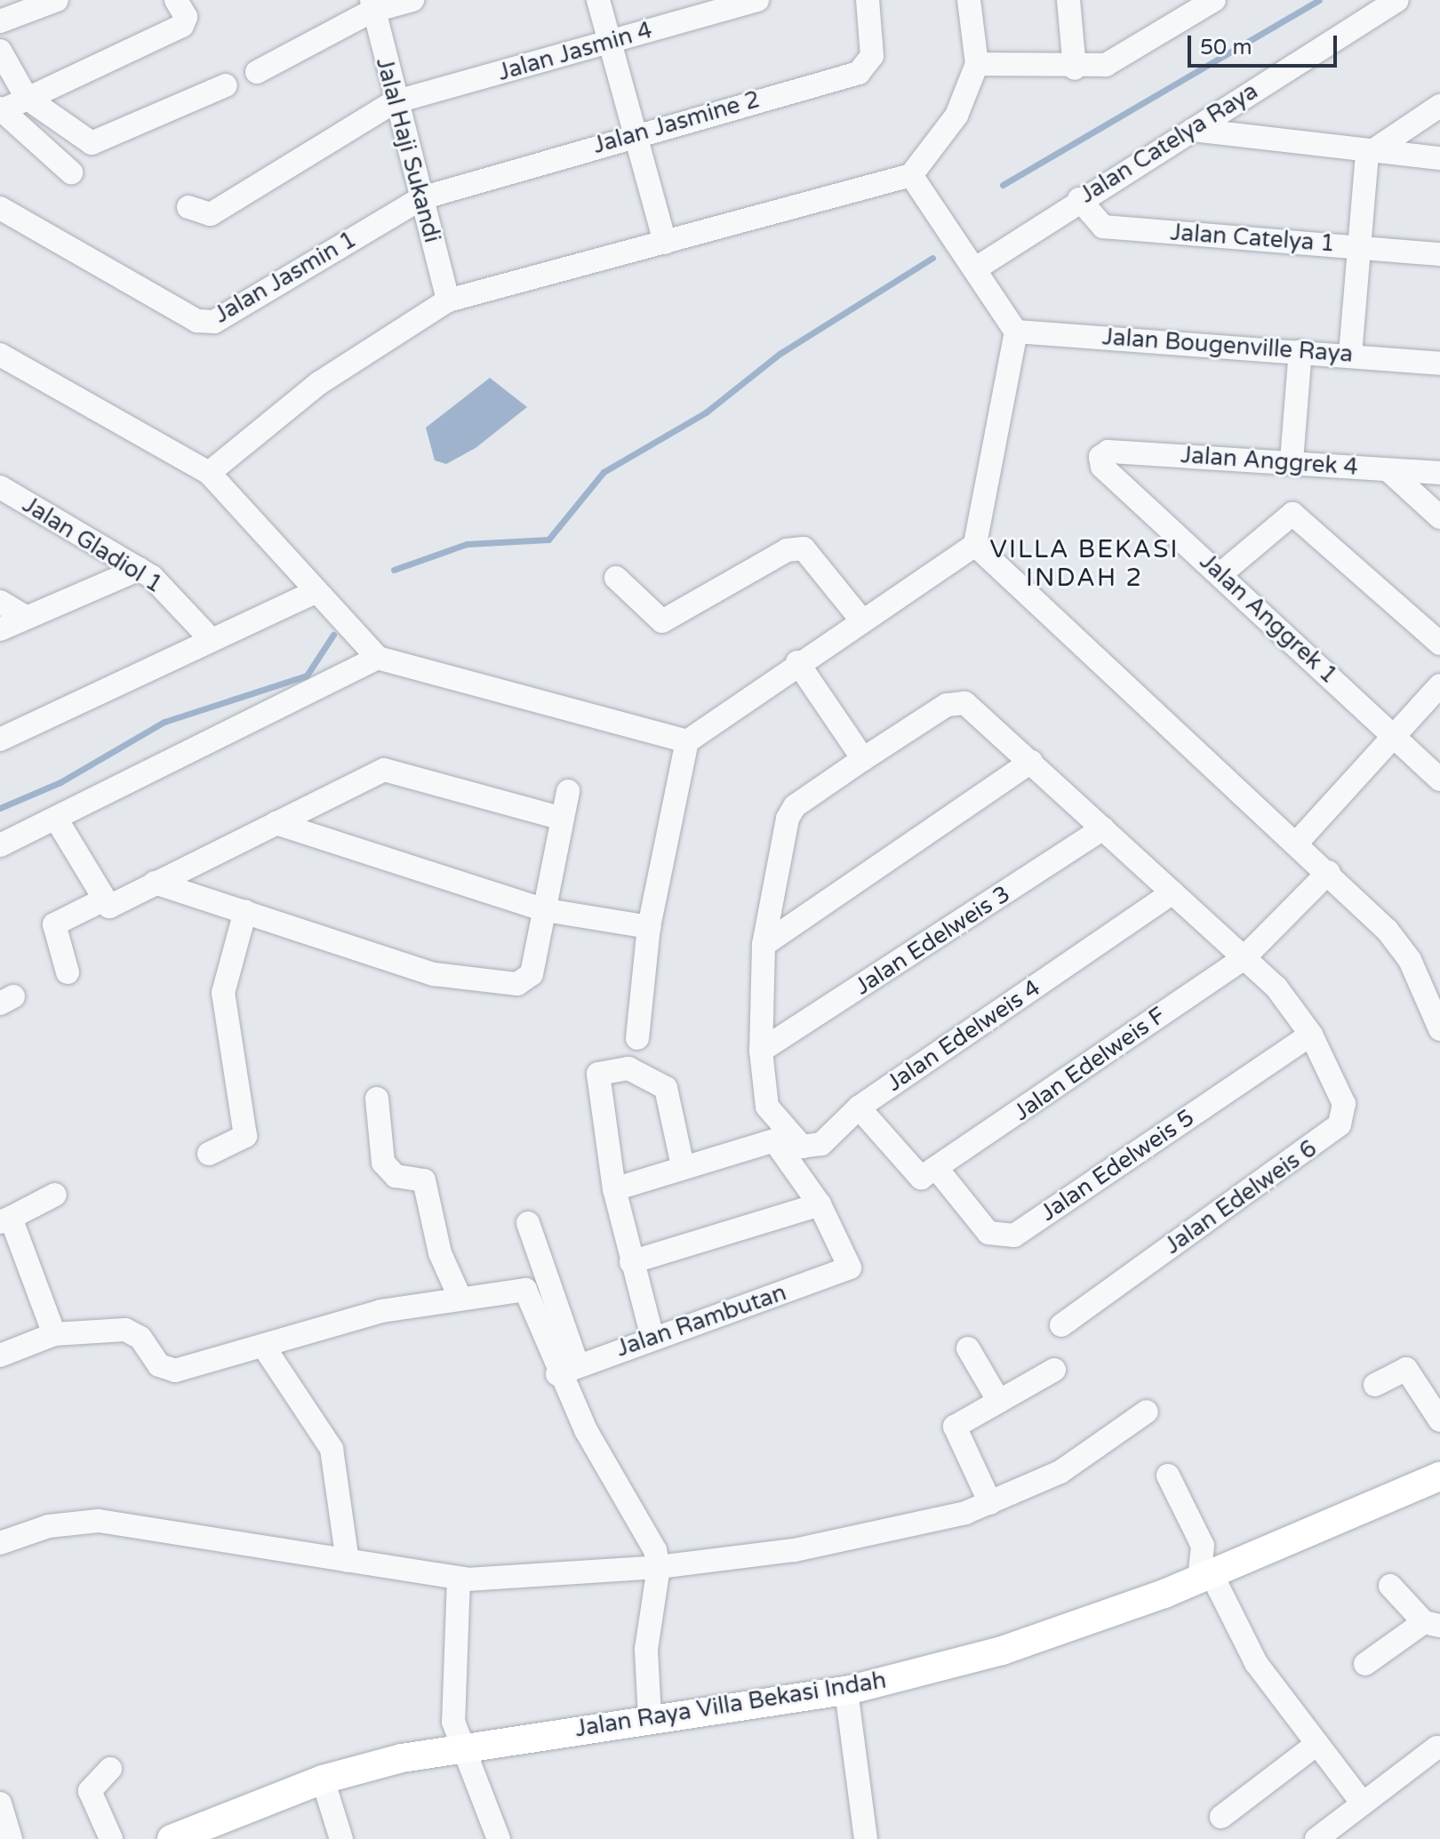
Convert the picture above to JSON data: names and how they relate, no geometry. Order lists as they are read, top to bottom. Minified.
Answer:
{"streets":{"main road":["Jalan Raya Villa Bekasi Indah"],"street":["Jalan Jasmin 4","Jalan Jasmine 2","Jalan Catelya Raya","Jalal Haji Sukandi","Jalan Catelya 1","Jalan Jasmin 1","Jalan Bougenville Raya","Jalan Anggrek 4","Jalan Gladiol 1","Jalan Anggrek 1","Jalan Edelweis 3","Jalan Edelweis 4","Jalan Edelweis F","Jalan Edelweis 5","Jalan Edelweis 6","Jalan Rambutan"]},"crossings":[["Jalan Jasmin 4","Jalal Haji Sukandi"],["Jalan Jasmine 2","Jalal Haji Sukandi"],["Jalan Jasmine 2","Jalan Jasmin 1"],["Jalan Catelya Raya","Jalan Catelya 1"],["Jalal Haji Sukandi","Jalan Jasmin 1"],["Jalan Anggrek 4","Jalan Anggrek 1"],["Jalan Edelweis 3","Jalan Edelweis 4"],["Jalan Edelweis 3","Jalan Edelweis 6"],["Jalan Edelweis 4","Jalan Edelweis 6"],["Jalan Edelweis F","Jalan Edelweis 5"],["Jalan Edelweis F","Jalan Edelweis 6"],["Jalan Edelweis 5","Jalan Edelweis 6"]],"districts":["VILLA BEKASI INDAH 2"],"scale_bar":"50 m"}
